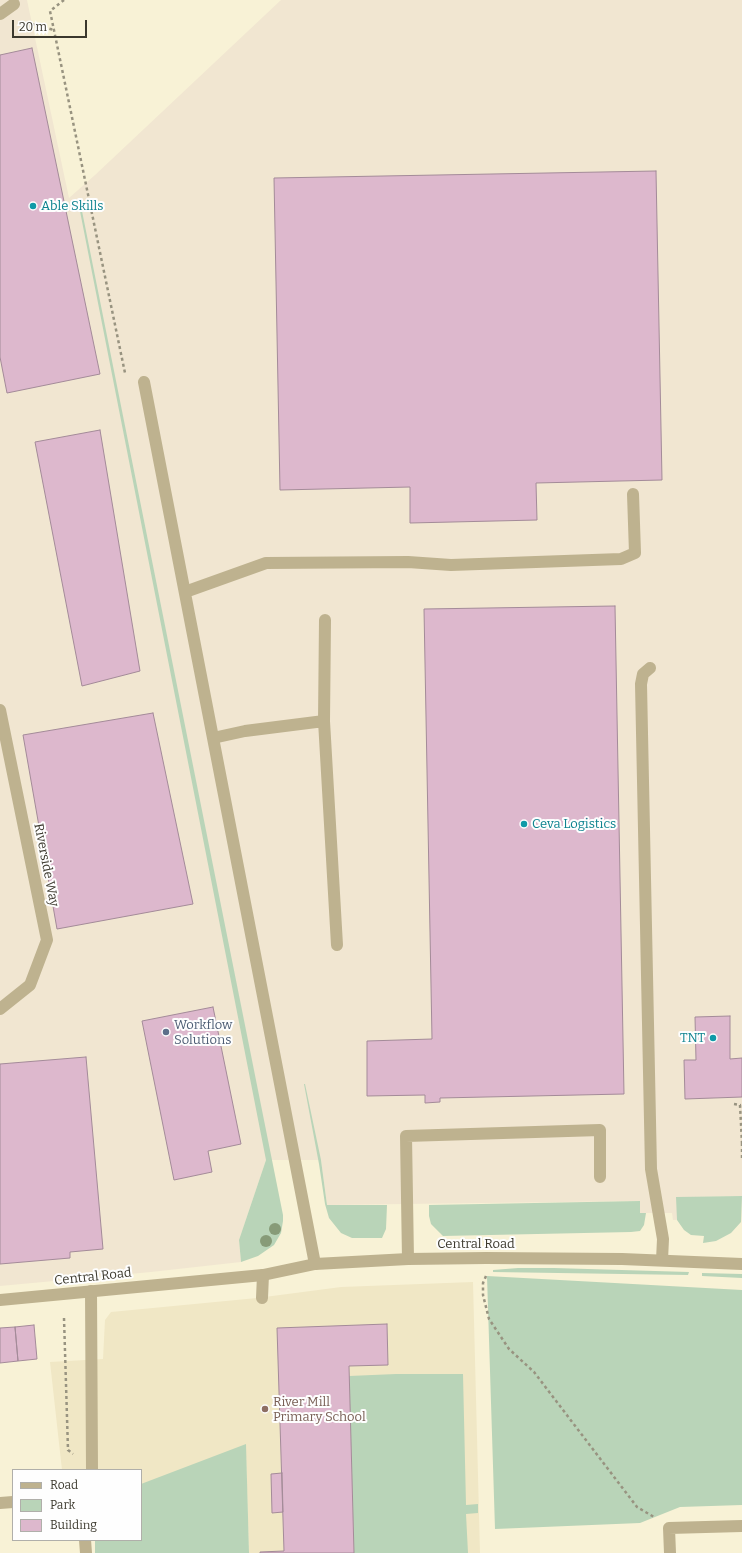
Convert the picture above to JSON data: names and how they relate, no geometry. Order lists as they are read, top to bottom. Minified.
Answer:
{"streets":{"street":["Riverside Way","Central Road"]},"places":["Able Skills","Ceva Logistics","Workflow Solutions","TNT","River Mill Primary School"],"legend":["Road","Park","Building"],"scale_bar":"20 m"}
